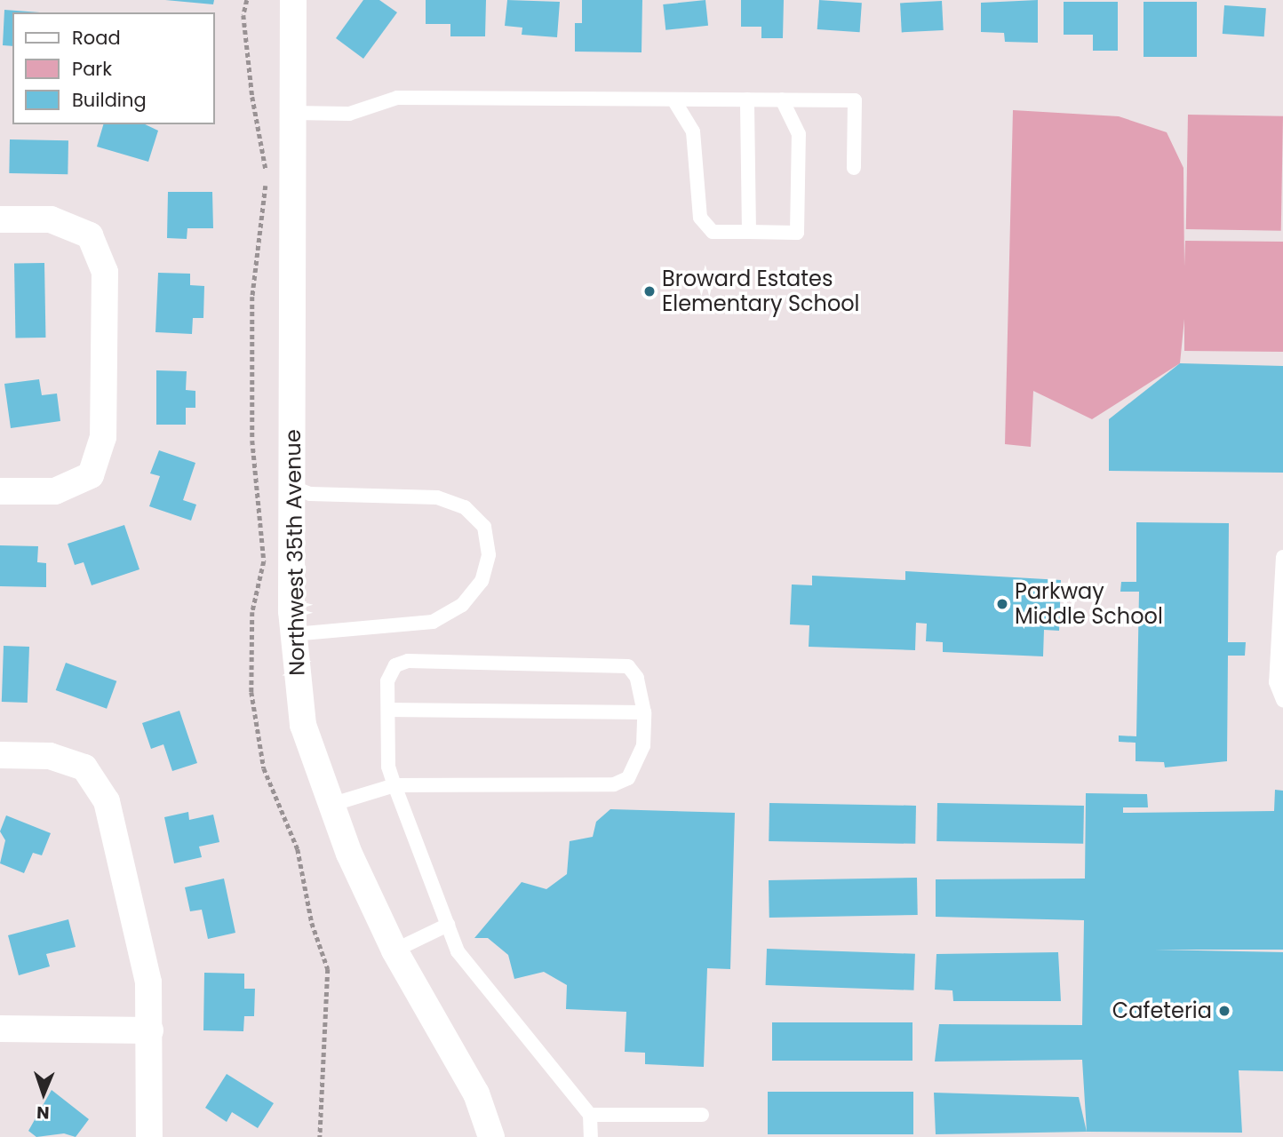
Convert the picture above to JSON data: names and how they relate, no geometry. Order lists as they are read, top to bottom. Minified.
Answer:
{"streets":{"street":["Northwest 35th Avenue"]},"places":["Broward Estates Elementary School","Parkway Middle School","Cafeteria"],"legend":["Road","Park","Building"],"north":"bottom"}
